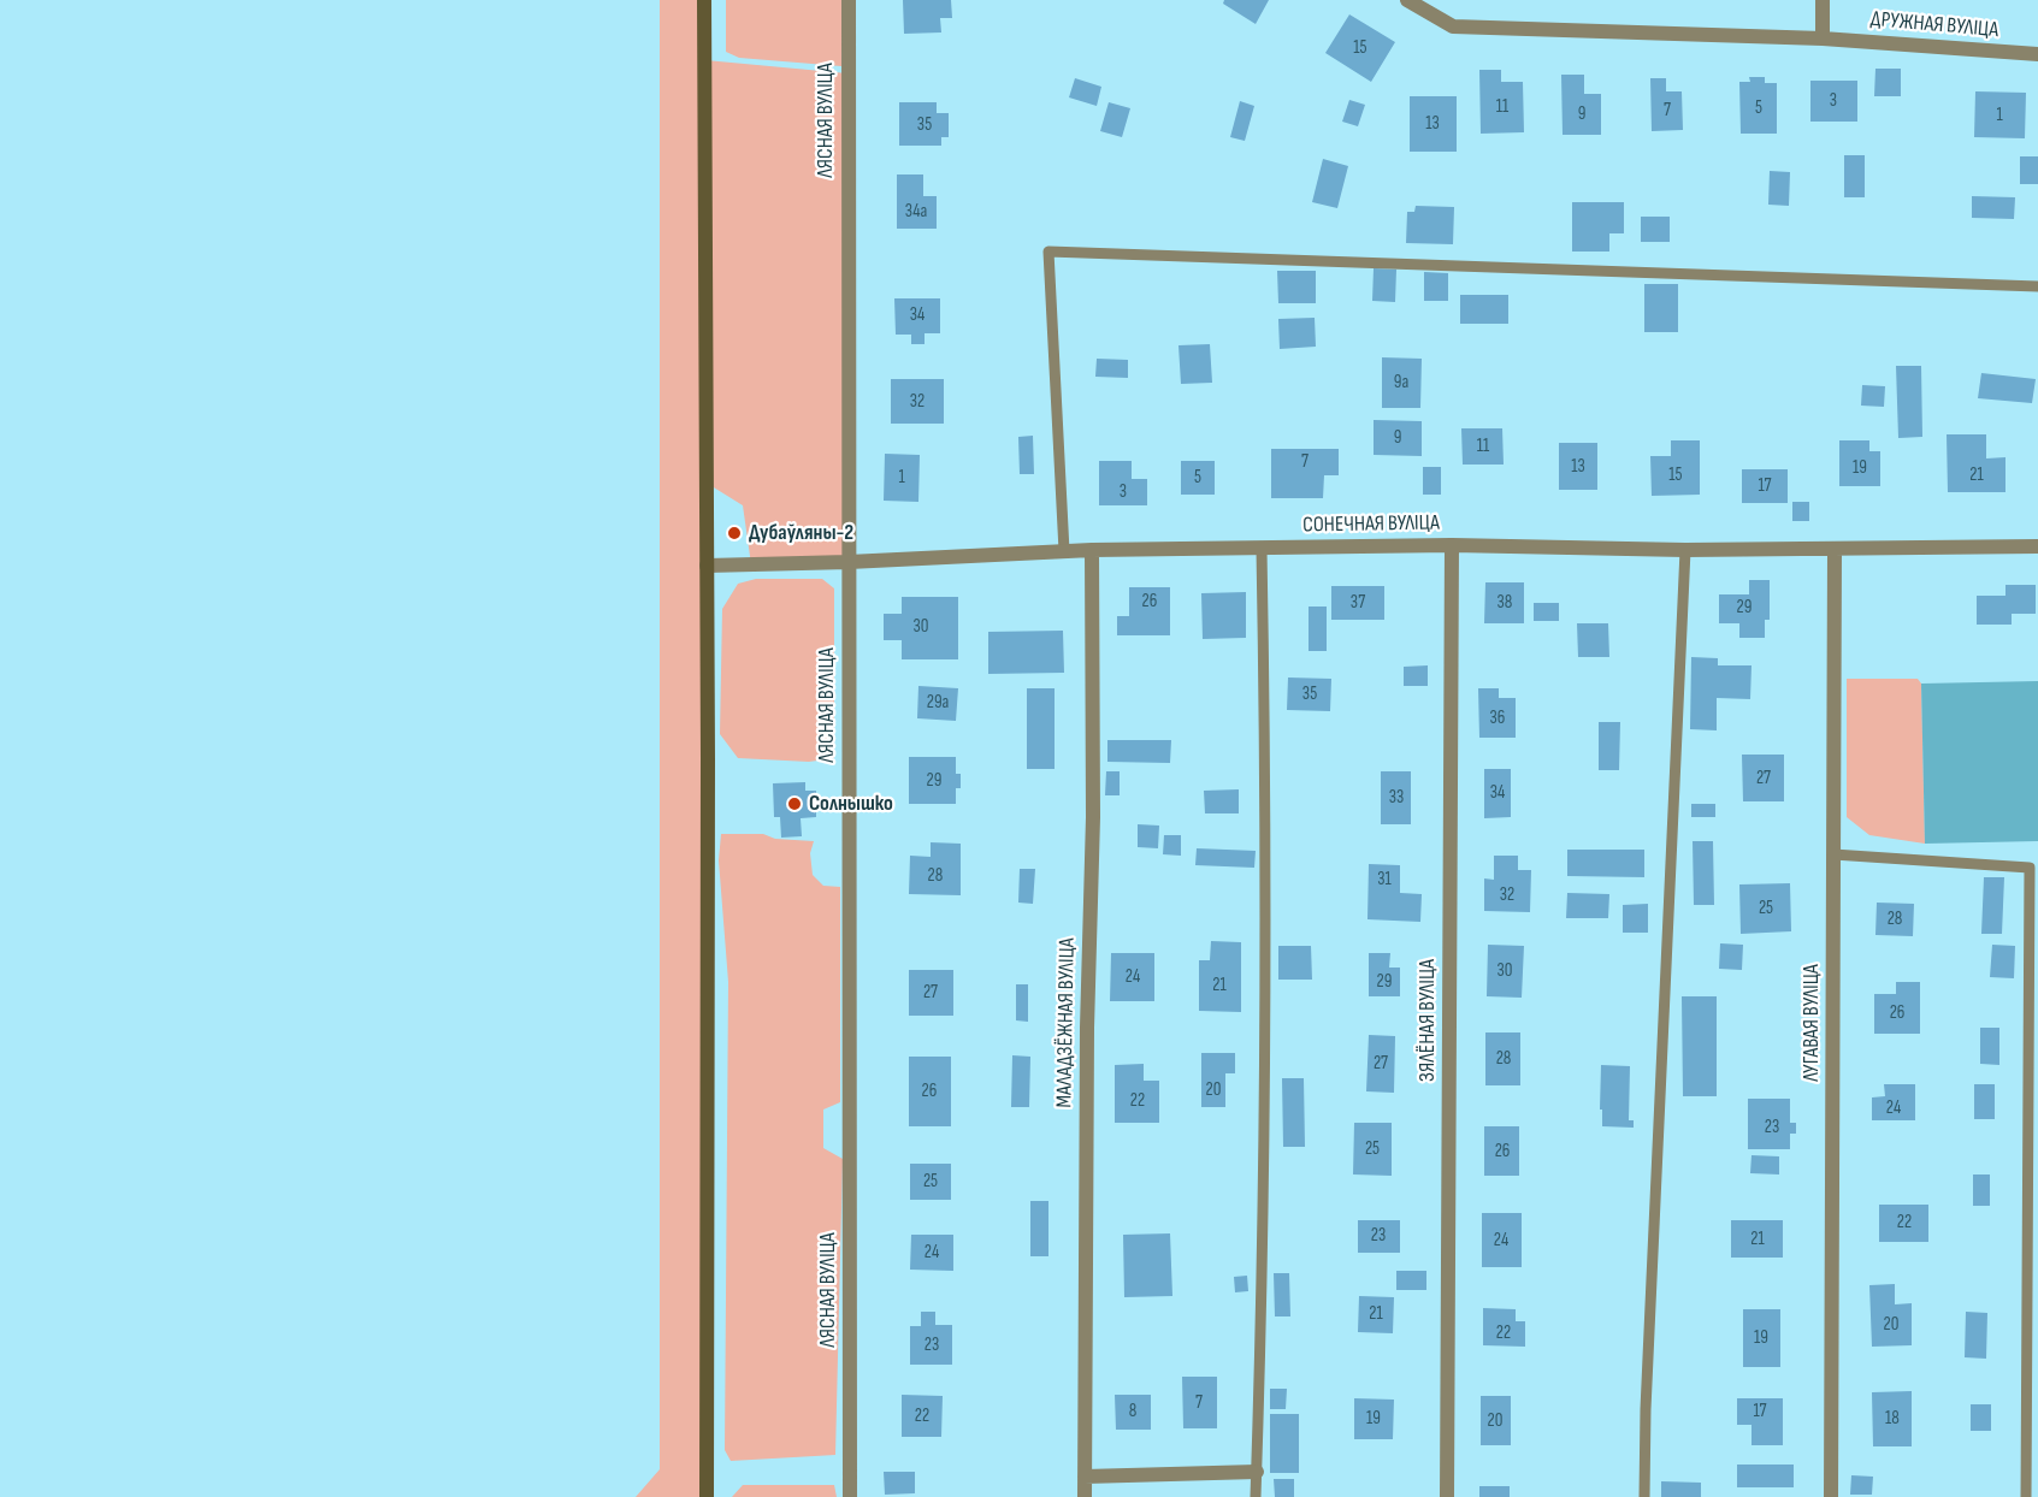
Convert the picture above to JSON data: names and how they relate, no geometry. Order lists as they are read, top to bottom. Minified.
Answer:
{"streets":{"street":["ДРУЖНАЯ ВУЛІЦА","ЛЯСНАЯ ВУЛІЦА","СОНЕЧНАЯ ВУЛІЦА","ЗЯЛЁНАЯ ВУЛІЦА","МАЛАДЗЁЖНАЯ ВУЛІЦА","ЛУГАВАЯ ВУЛІЦА"]},"crossings":[["ЛЯСНАЯ ВУЛІЦА","СОНЕЧНАЯ ВУЛІЦА"],["СОНЕЧНАЯ ВУЛІЦА","ЗЯЛЁНАЯ ВУЛІЦА"],["СОНЕЧНАЯ ВУЛІЦА","МАЛАДЗЁЖНАЯ ВУЛІЦА"],["СОНЕЧНАЯ ВУЛІЦА","ЛУГАВАЯ ВУЛІЦА"]],"places":["Дубаўляны-2","Солнышко"],"house_numbers":["15","3","11","5","7","9","1","13","35","34а","34","9а","32","9","11","7","13","19","15","21","1","5","17","3","26","37","38","29","30","35","29а","36","27","29","34","33","28","31","32","25","28","30","24","29","21","27","26","28","27","20","26","22","24","23","25","26","25","22","23","21","24","24","21","20","22","19","23","7","8","17","22","19","18","20"]}
